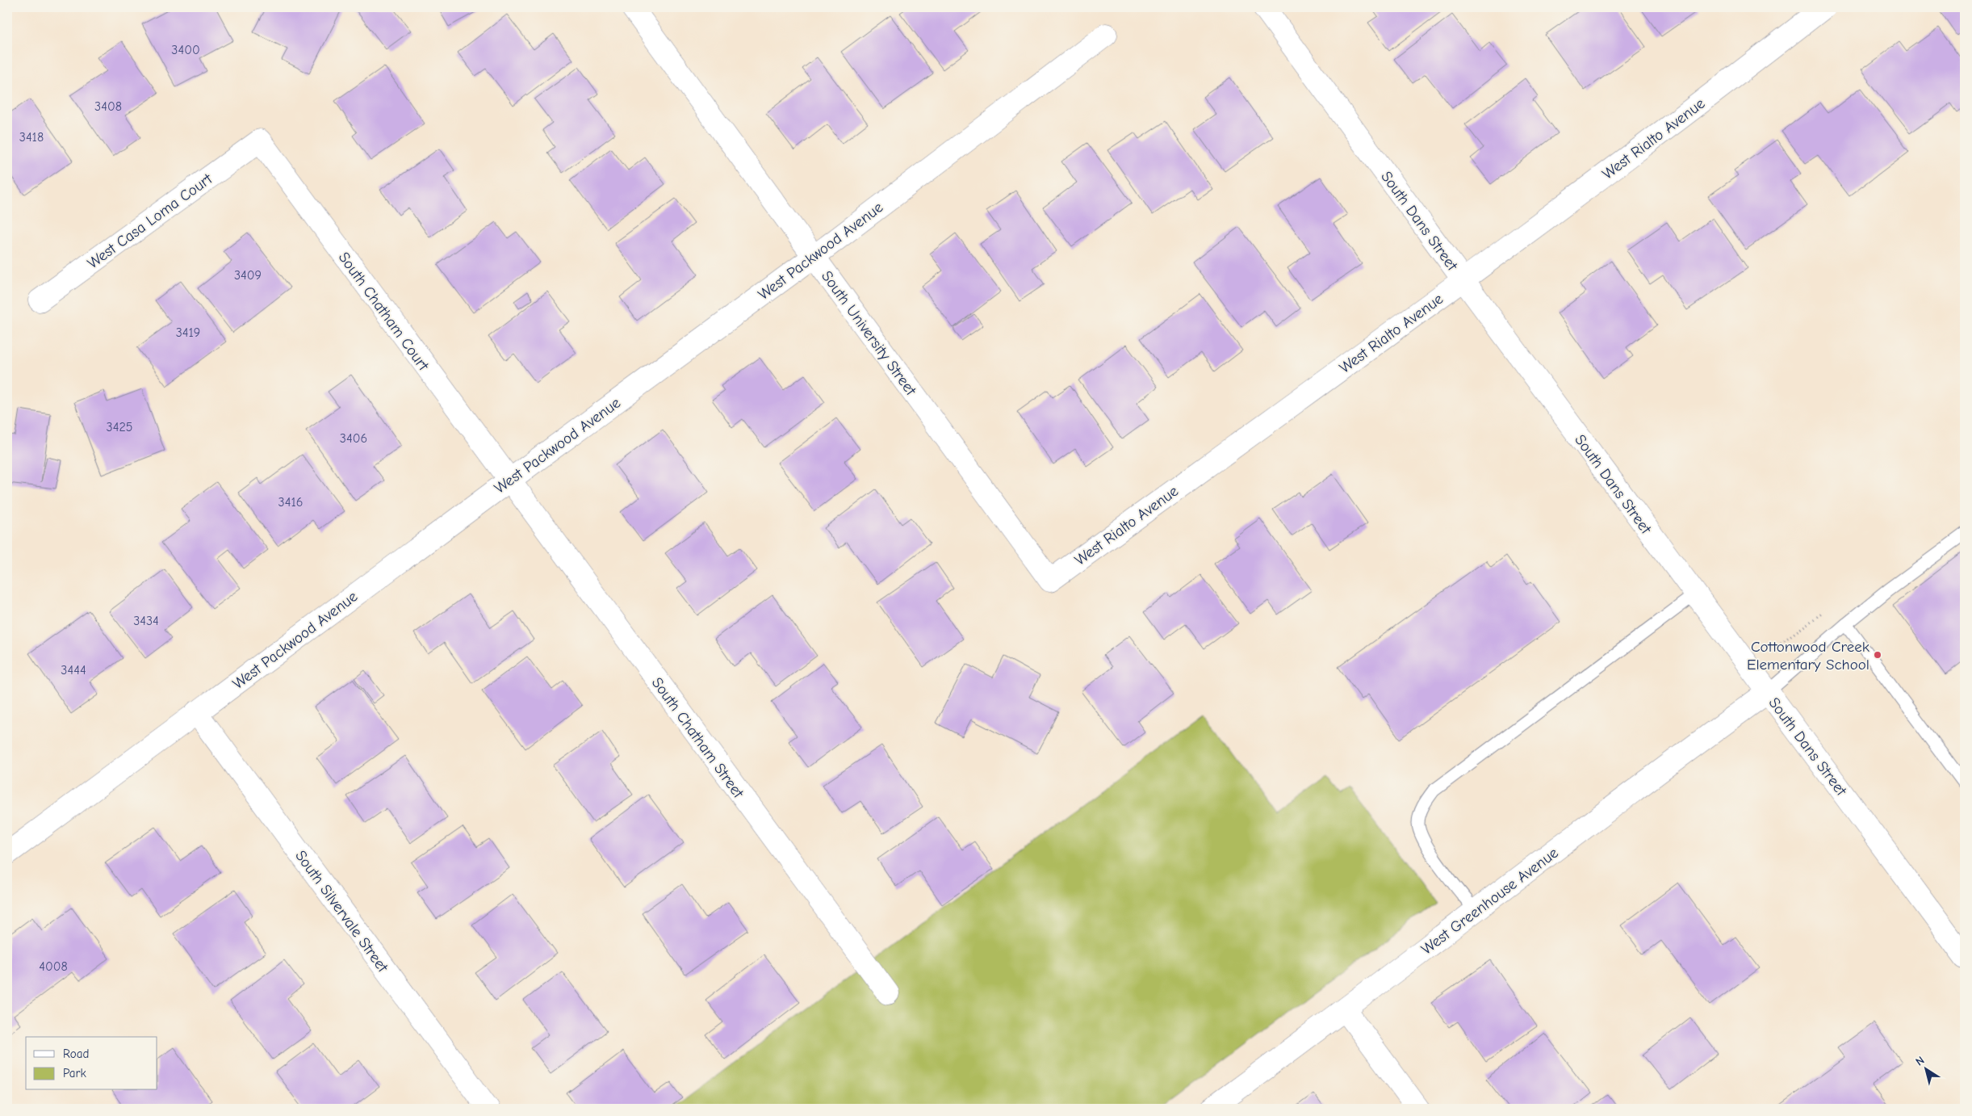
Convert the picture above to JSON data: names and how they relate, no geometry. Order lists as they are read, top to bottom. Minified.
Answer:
{"streets":{"street":["West Rialto Avenue","West Casa Loma Court","South Dans Street","West Packwood Avenue","South Chatham Court","South University Street","South Chatham Street","West Greenhouse Avenue","South Silvervale Street"]},"crossings":[["West Rialto Avenue","South Dans Street"],["West Rialto Avenue","South University Street"],["West Casa Loma Court","South Chatham Court"],["South Dans Street","West Greenhouse Avenue"],["West Packwood Avenue","South Chatham Court"],["West Packwood Avenue","South University Street"],["West Packwood Avenue","South Chatham Street"],["West Packwood Avenue","South Silvervale Street"],["South Chatham Court","South Chatham Street"]],"places":["Cottonwood Creek Elementary School"],"house_numbers":["3400","3408","3418","3409","3419","3425","3406","3416","3434","3444","4008"],"legend":["Road","Park"],"north":"top left"}
